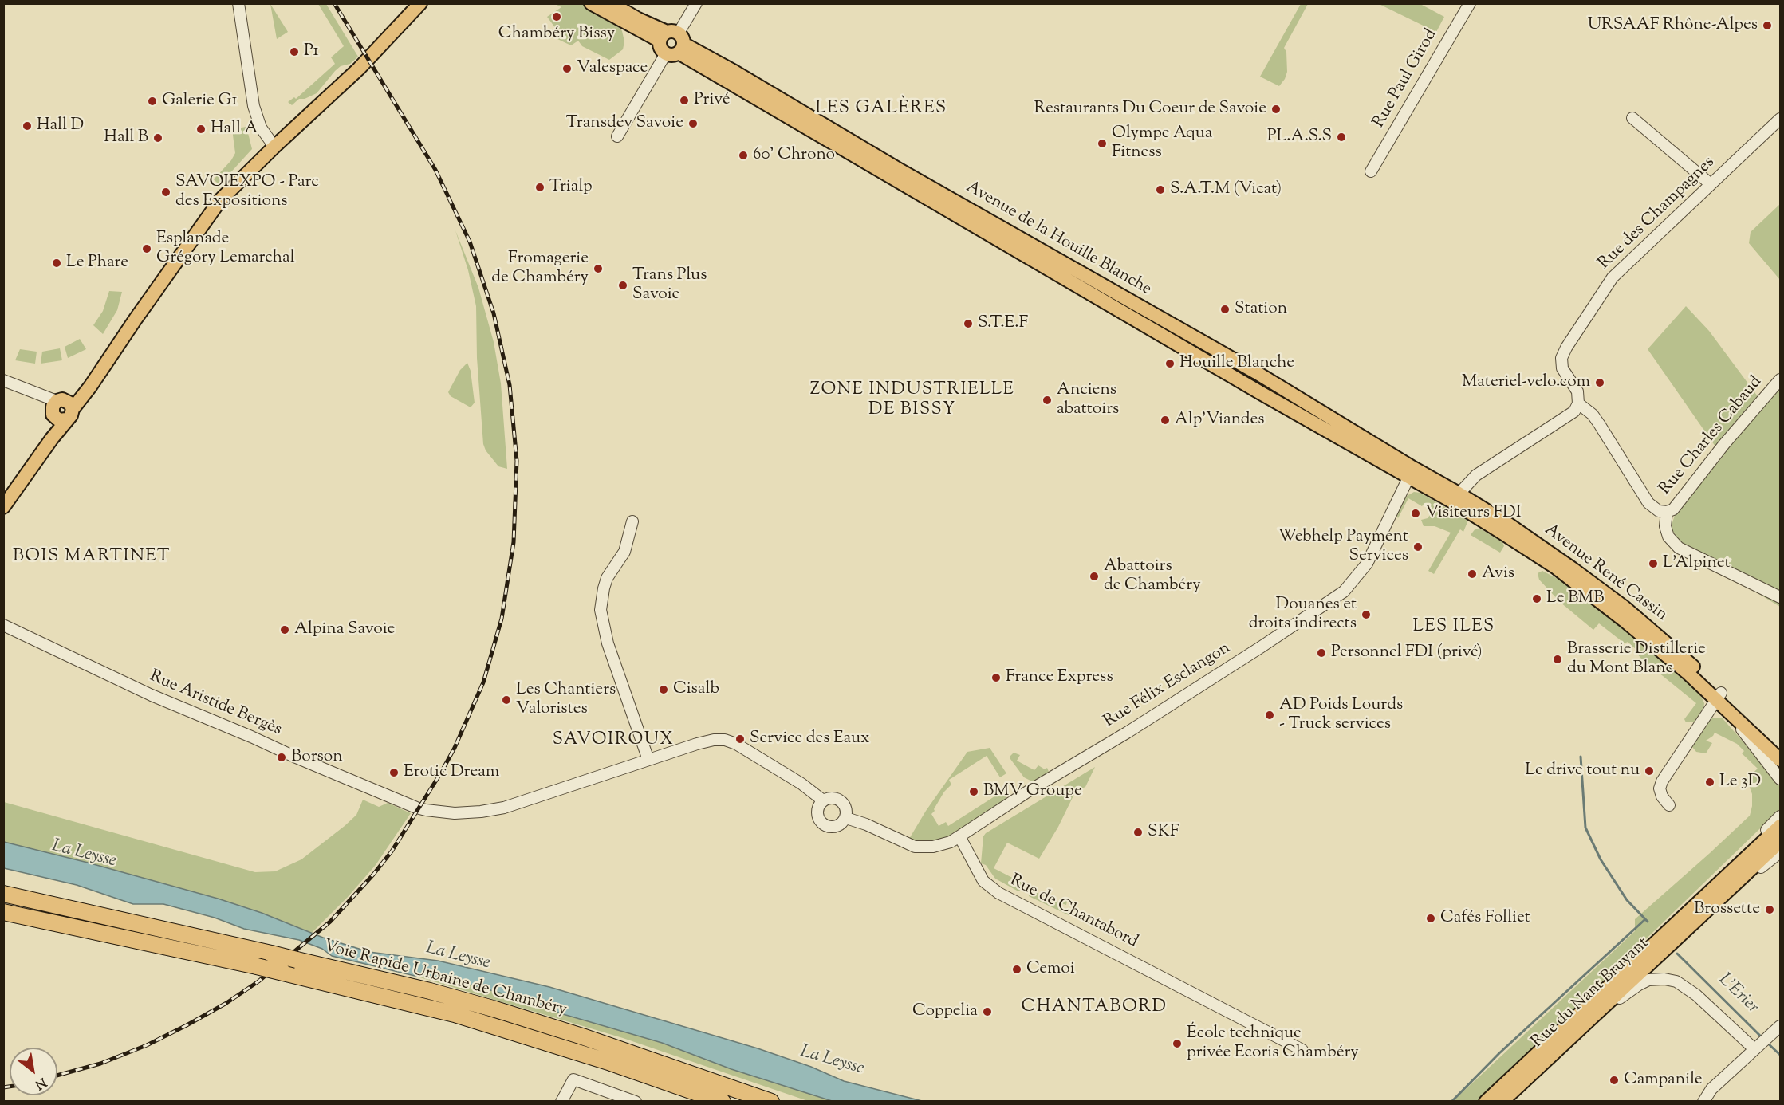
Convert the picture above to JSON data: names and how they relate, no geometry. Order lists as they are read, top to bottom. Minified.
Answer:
{"streets":{"highway":["Voie Rapide Urbaine de Chambéry"],"main road":["Avenue de la Houille Blanche","Avenue René Cassin","Rue du Nant Bruyant"],"street":["Rue Paul Girod","Rue des Champagnes","Rue Charles Cabaud","Rue Félix Esclangon","Rue Aristide Bergès","Rue de Chantabord"]},"crossings":[["Rue des Champagnes","Rue Charles Cabaud"],["Avenue de la Houille Blanche","Avenue René Cassin"],["Avenue de la Houille Blanche","Rue Félix Esclangon"],["Avenue René Cassin","Rue Félix Esclangon"],["Rue Félix Esclangon","Rue de Chantabord"]],"districts":["LES GALÈRES","ZONE INDUSTRIELLE DE BISSY","BOIS MARTINET","LES ILES","SAVOIROUX","CHANTABORD"],"water":["La Leysse","L'Erier"],"places":["Chambéry Bissy","URSAAF Rhône-Alpes","P1","Valespace","Privé","Galerie G1","Restaurants Du Coeur de Savoie","Transdev Savoie","Hall D","Hall A","PL.A.S.S","Hall B","Olympe Aqua Fitness","60' Chrono","Trialp","S.A.T.M (Vicat)","SAVOIEXPO - Parc des Expositions","Esplanade Grégory Lemarchal","Le Phare","Fromagerie de Chambéry","Trans Plus Savoie","Station","S.T.E.F","Houille Blanche","Materiel-velo.com","Anciens abattoirs","Alp'Viandes","Visiteurs FDI","Webhelp Payment Services","L’Alpinet","Avis","Abattoirs de Chambéry","Le BMB","Douanes et droits indirects","Alpina Savoie","Personnel FDI (privé)","Brasserie Distillerie du Mont Blanc","France Express","Cisalb","Les Chantiers Valoristes","AD Poids Lourds - Truck services","Service des Eaux","Borson","Le drive tout nu","Erotic Dream","Le 3D","BMV Groupe","SKF","Brossette","Cafés Folliet","Cemoi","Coppelia","École technique privée Ecoris Chambéry","Campanile"],"north":"bottom right"}
